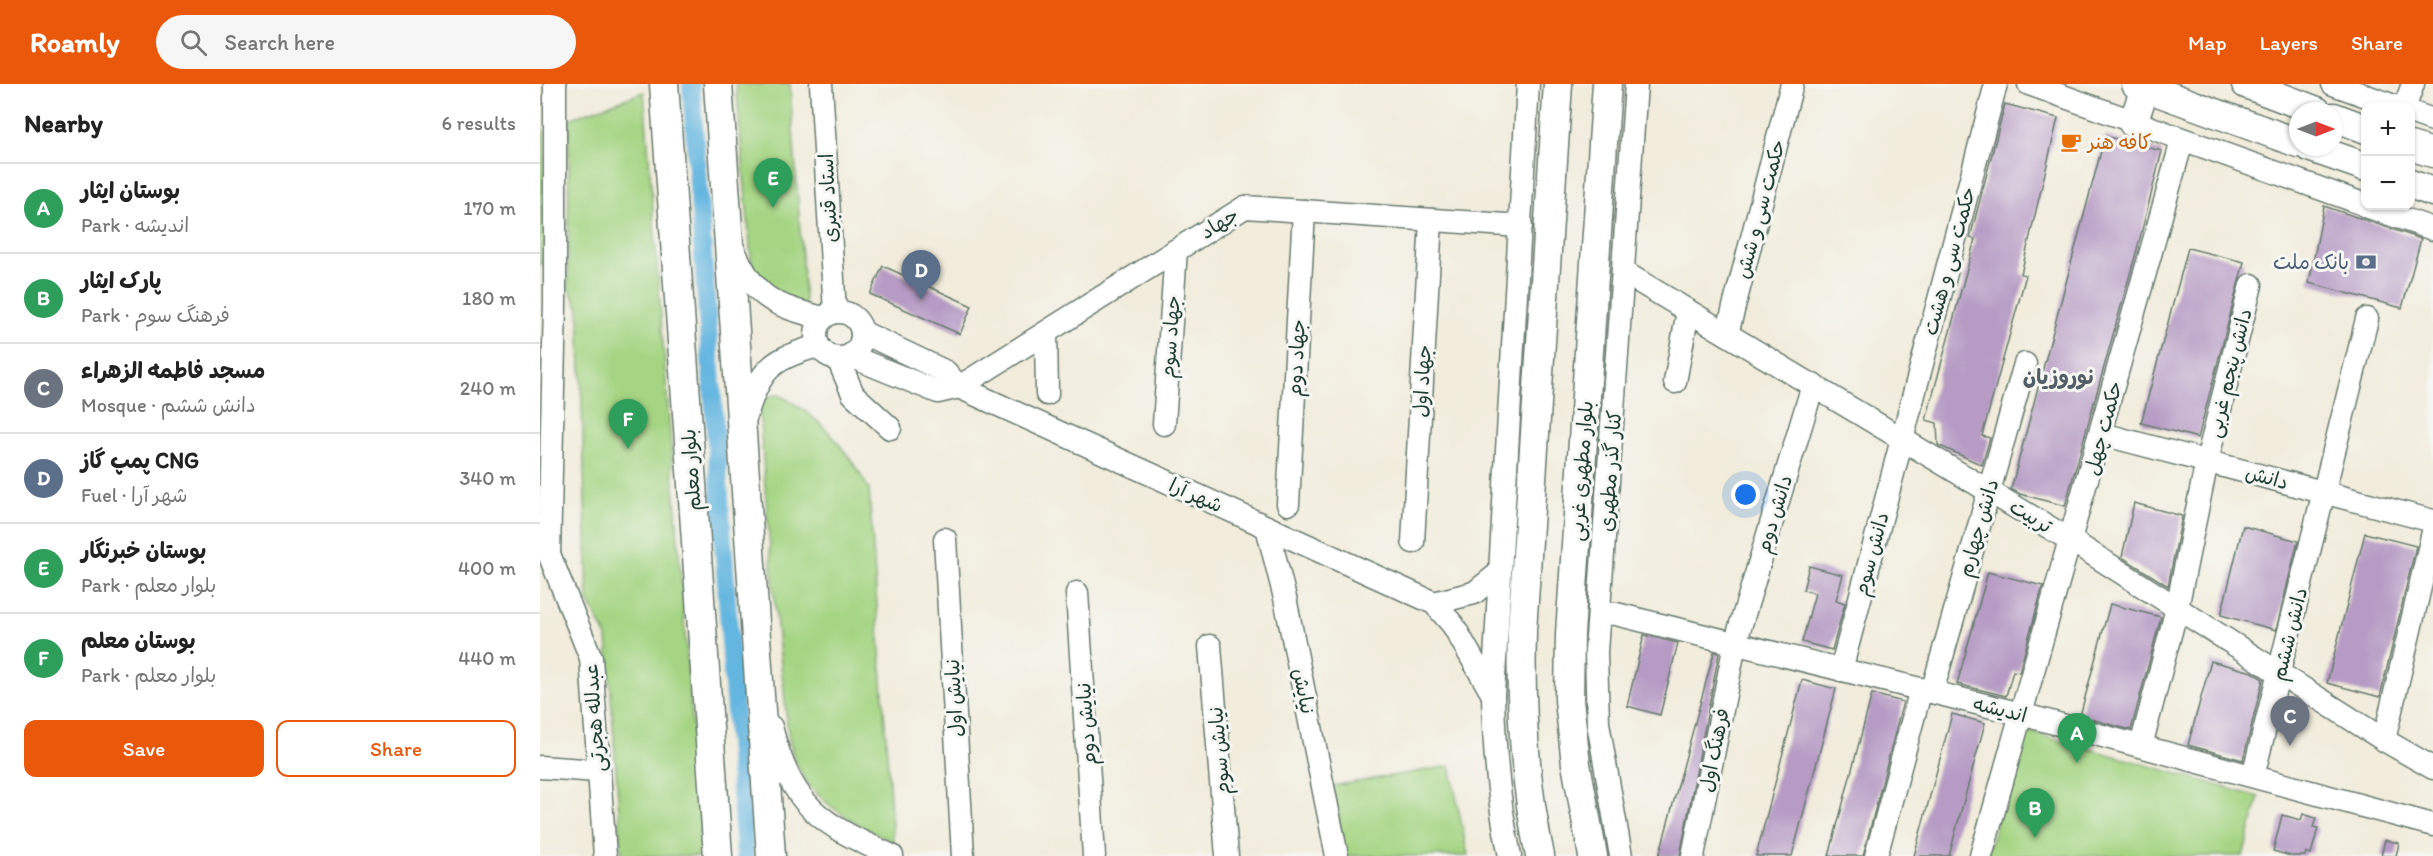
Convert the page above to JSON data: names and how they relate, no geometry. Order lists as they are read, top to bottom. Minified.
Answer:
{"streets":{"main road":["بلوار معلم","بلوار مطهری غربی"],"street":["استاد قنبری","حکمت سی و شش","جهاد","حکمت سی و هشت","جهاد سوم","جهاد دوم","دانش پنجم غربی","جهاد اول","حکمت چهل","کنار گذر مطهری","دانش","شهر آرا","دانش دوم","تربیت","دانش چهارم","دانش سوم","دانش ششم","نيايش","نیایش اول","اندیشه","عبدلله هجرتی","نیایش دوم","فرهنگ اول","نیایش سوم"]},"crossings":[["استاد قنبری","شهر آرا"],["حکمت سی و شش","تربیت"],["جهاد","جهاد سوم"],["جهاد","جهاد دوم"],["جهاد","جهاد اول"],["جهاد","شهر آرا"],["حکمت سی و هشت","تربیت"],["حکمت سی و هشت","دانش سوم"],["دانش پنجم غربی","دانش"],["دانش پنجم غربی","تربیت"],["دانش پنجم غربی","اندیشه"],["حکمت چهل","دانش"],["حکمت چهل","تربیت"],["حکمت چهل","اندیشه"],["کنار گذر مطهری","تربیت"],["کنار گذر مطهری","اندیشه"],["دانش","دانش ششم"],["شهر آرا","نيايش"],["دانش دوم","تربیت"],["دانش دوم","اندیشه"],["دانش دوم","فرهنگ اول"],["تربیت","دانش چهارم"],["تربیت","دانش سوم"],["تربیت","دانش ششم"],["دانش چهارم","اندیشه"],["دانش سوم","اندیشه"],["دانش ششم","اندیشه"],["اندیشه","فرهنگ اول"]],"districts":["نوروزیان"],"places":{"cafe":["کافه هنر"],"bank":["بانک ملت"]},"north":"right","page":{"header":"Roamly","search":"Search here","nav":["Map","Layers","Share"],"heading":["Nearby","6 results"],"map_buttons":["+","−"],"pins":["E","D","F","C","A","B"],"list":[{"mark":"A","name":"بوستان ایثار","note":"Park · اندیشه","value":"170 m"},{"mark":"B","name":"پارک ایثار","note":"Park · فرهنگ سوم","value":"180 m"},{"mark":"C","name":"مسجد فاطمه الزهراء","note":"Mosque · دانش ششم","value":"240 m"},{"mark":"D","name":"پمپ گاز CNG","note":"Fuel · شهر آرا","value":"340 m"},{"mark":"E","name":"بوستان خبرنگار","note":"Park · بلوار معلم","value":"400 m"},{"mark":"F","name":"بوستان معلم","note":"Park · بلوار معلم","value":"440 m"}],"buttons":["Save","Share"]}}
